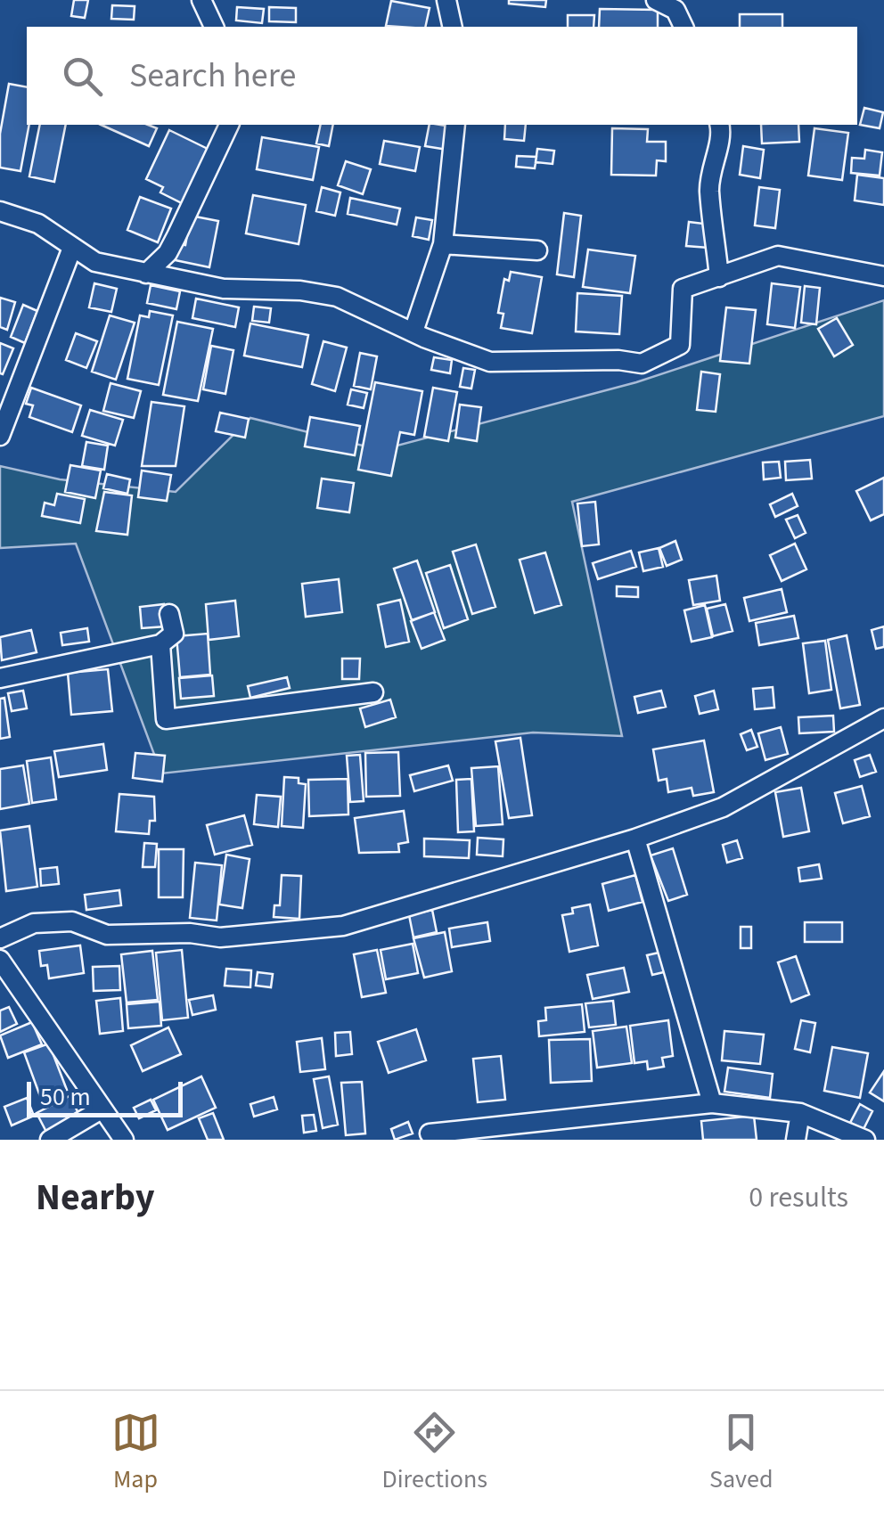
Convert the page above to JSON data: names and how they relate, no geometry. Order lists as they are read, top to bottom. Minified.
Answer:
{"scale_bar":"50 m","page":{"search":"Search here","scale":"50 m","heading":["Nearby","0 results"],"nav":["Map","Directions","Saved"]}}
